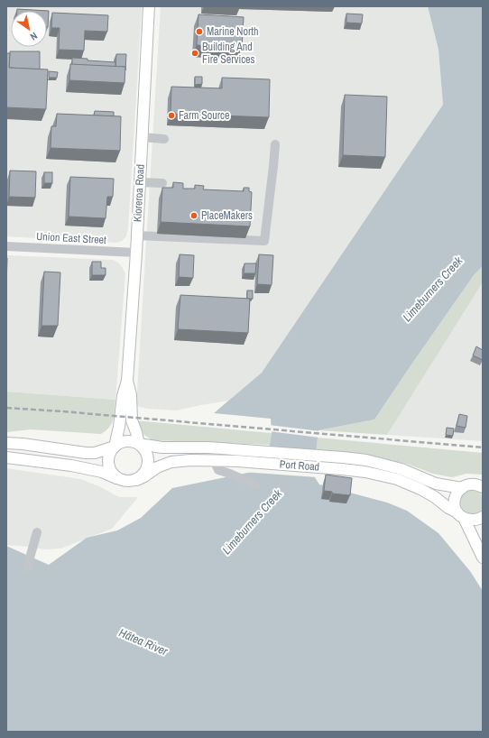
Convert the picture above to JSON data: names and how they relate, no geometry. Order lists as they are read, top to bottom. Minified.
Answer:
{"streets":{"main road":["Kioreroa Road","Port Road"],"street":["Union East Street"]},"crossings":[["Kioreroa Road","Union East Street"],["Kioreroa Road","Port Road"]],"water":["Limeburners Creek","Hātea River"],"places":["Marine North","Building And Fire Services","Farm Source","PlaceMakers"],"north":"bottom right"}
